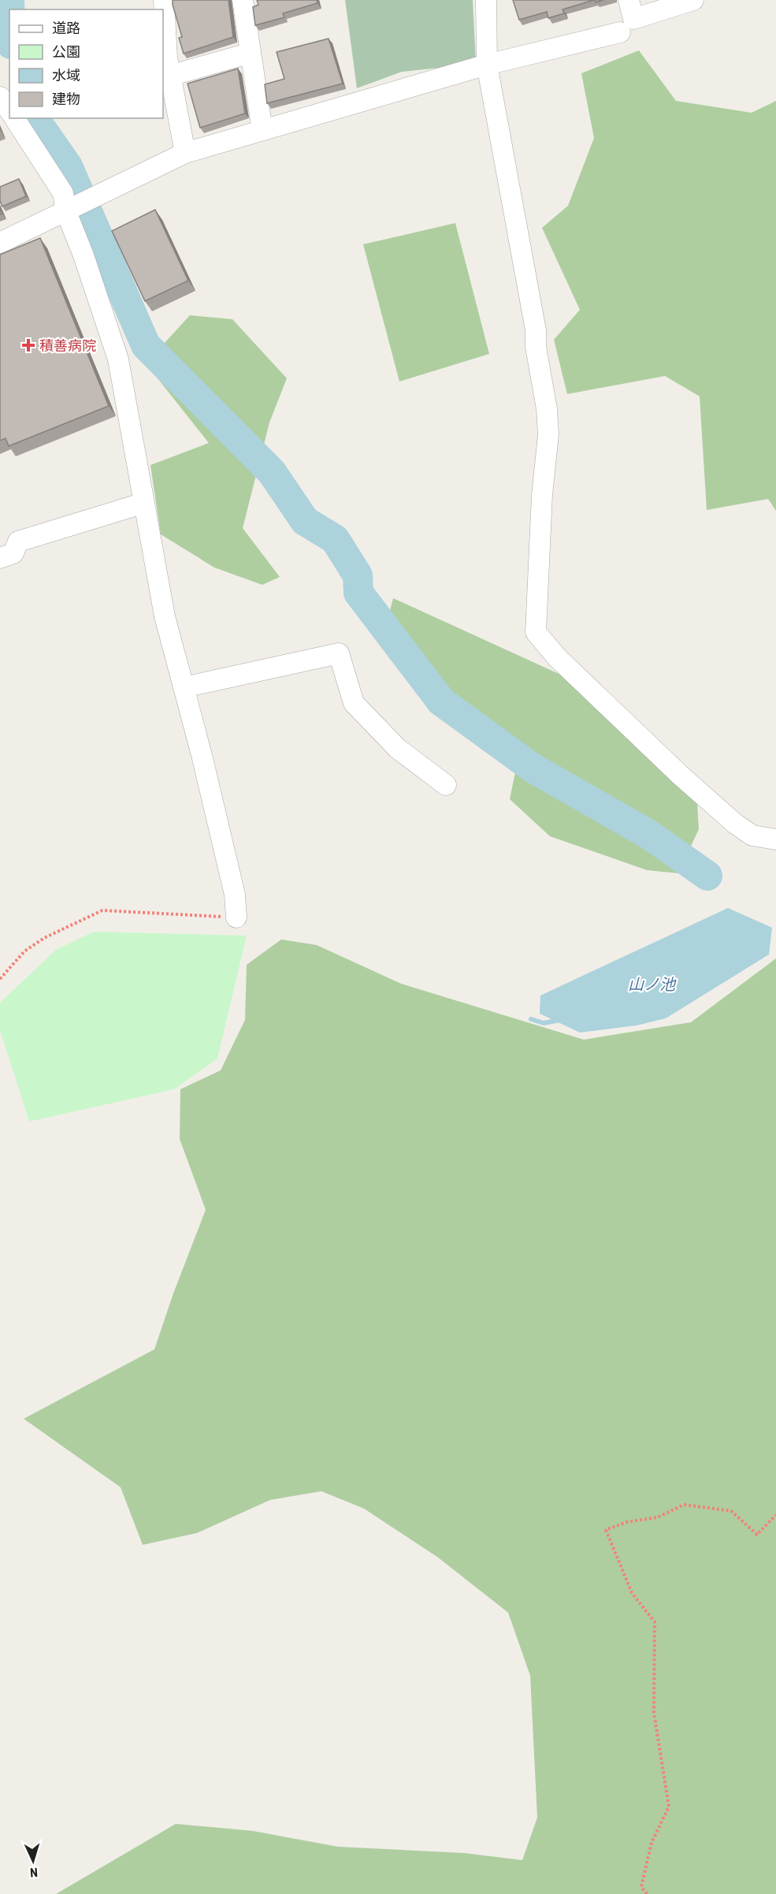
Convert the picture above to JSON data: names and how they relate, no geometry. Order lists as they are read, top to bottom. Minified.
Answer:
{"water":["山ノ池"],"places":{"health":["積善病院"]},"legend":["道路","公園","水域","建物"],"north":"bottom"}
